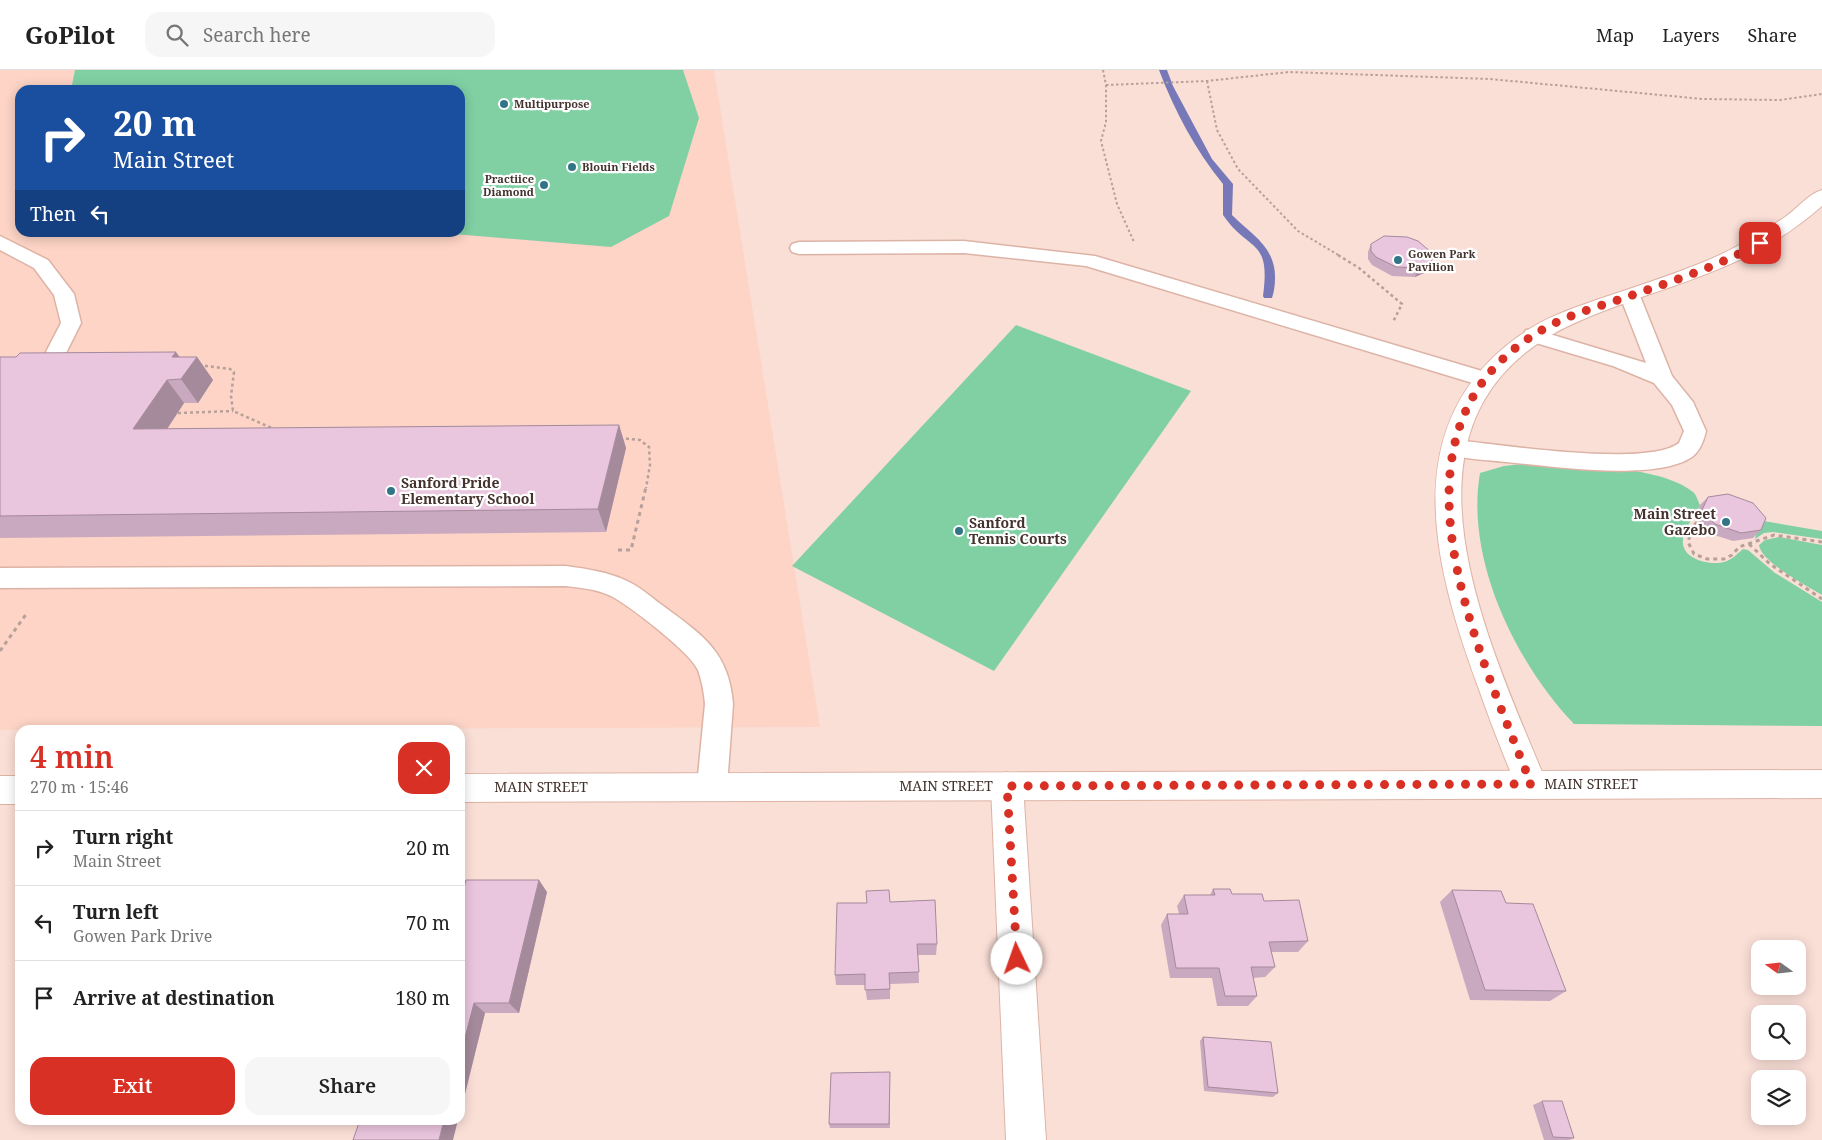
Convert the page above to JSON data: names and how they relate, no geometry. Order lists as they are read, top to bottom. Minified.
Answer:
{"streets":{"street":["MAIN STREET"]},"places":["Multipurpose","Blouin Fields","Practiice Diamond","Gowen Park Pavilion","Sanford Pride Elementary School","Main Street Gazebo","Sanford Tennis Courts"],"north":"left","page":{"header":"GoPilot","search":"Search here","nav":["Map","Layers","Share"],"turn":["20 m","Main Street"],"then":"Then","heading":["4 min","270 m · 15:46"],"list":[{"name":"Turn right","note":"Main Street","value":"20 m"},{"name":"Turn left","note":"Gowen Park Drive","value":"70 m"},{"name":"Arrive at destination","value":"180 m"}],"buttons":["Exit","Share"]}}
